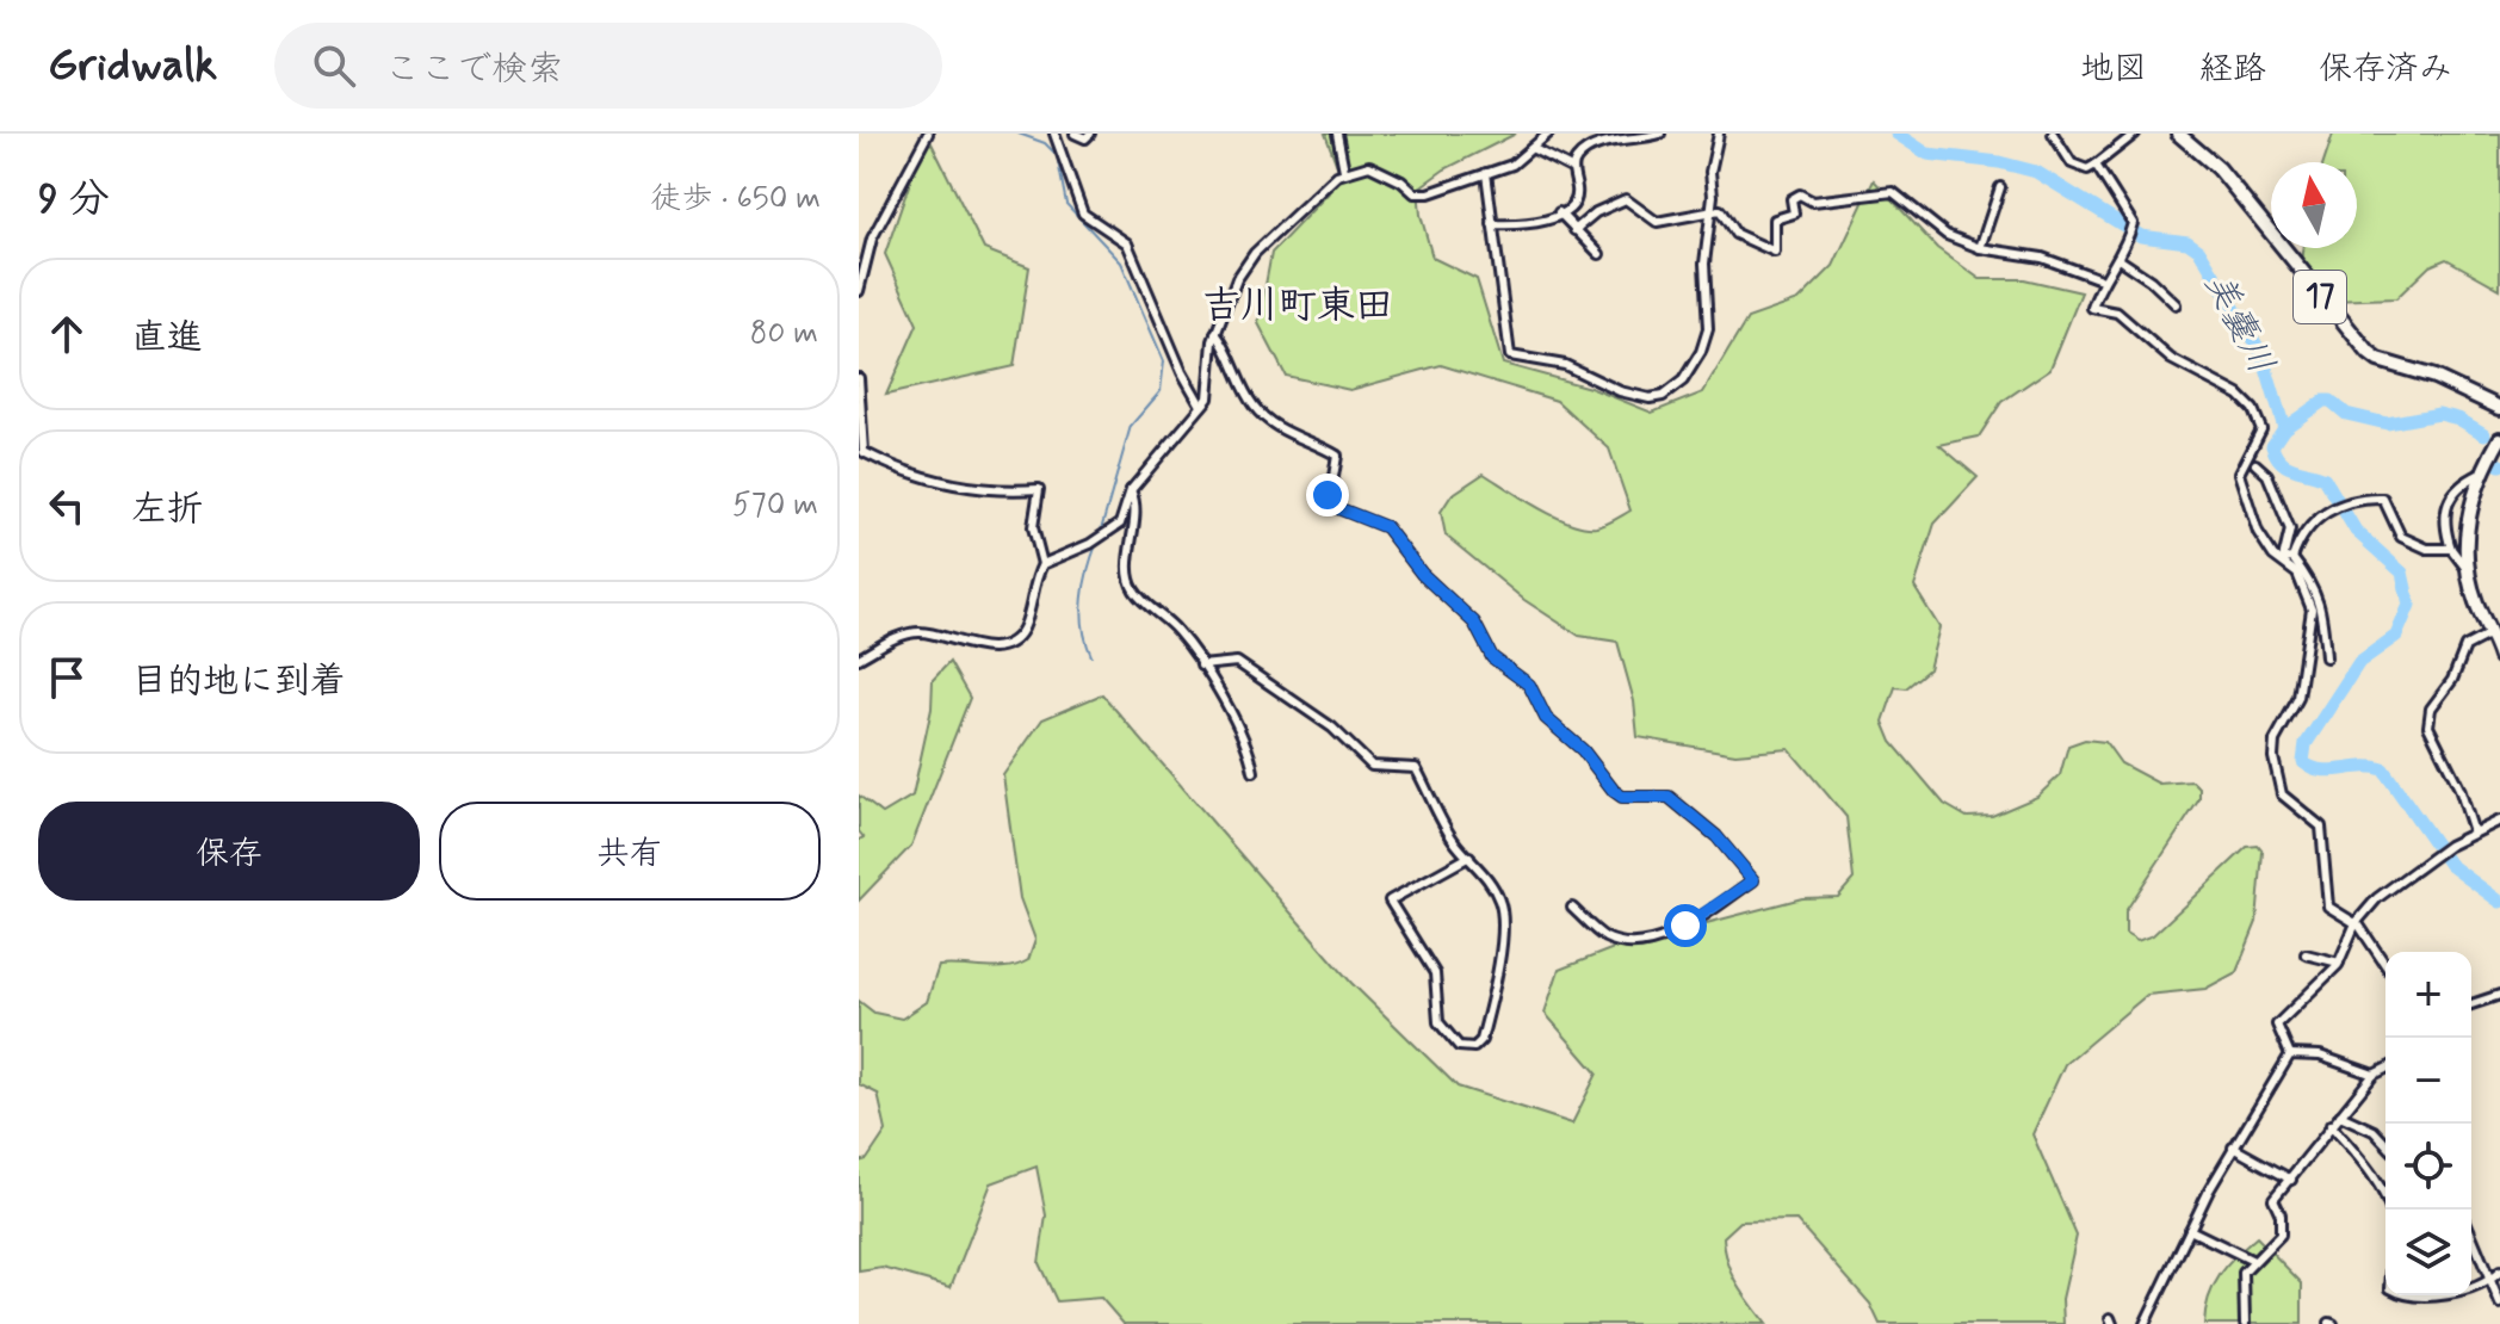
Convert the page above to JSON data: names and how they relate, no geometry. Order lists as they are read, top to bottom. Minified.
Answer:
{"streets":{"main road":["17"]},"districts":["吉川町東田"],"water":["美嚢川"],"north":"top","page":{"header":"Gridwalk","search":"ここで検索","nav":["地図","経路","保存済み"],"heading":["9 分","徒歩 · 650 m"],"list":[["直進","80 m"],["左折","570 m"],"目的地に到着"],"buttons":["保存","共有"],"map_buttons":["+","−"]}}
